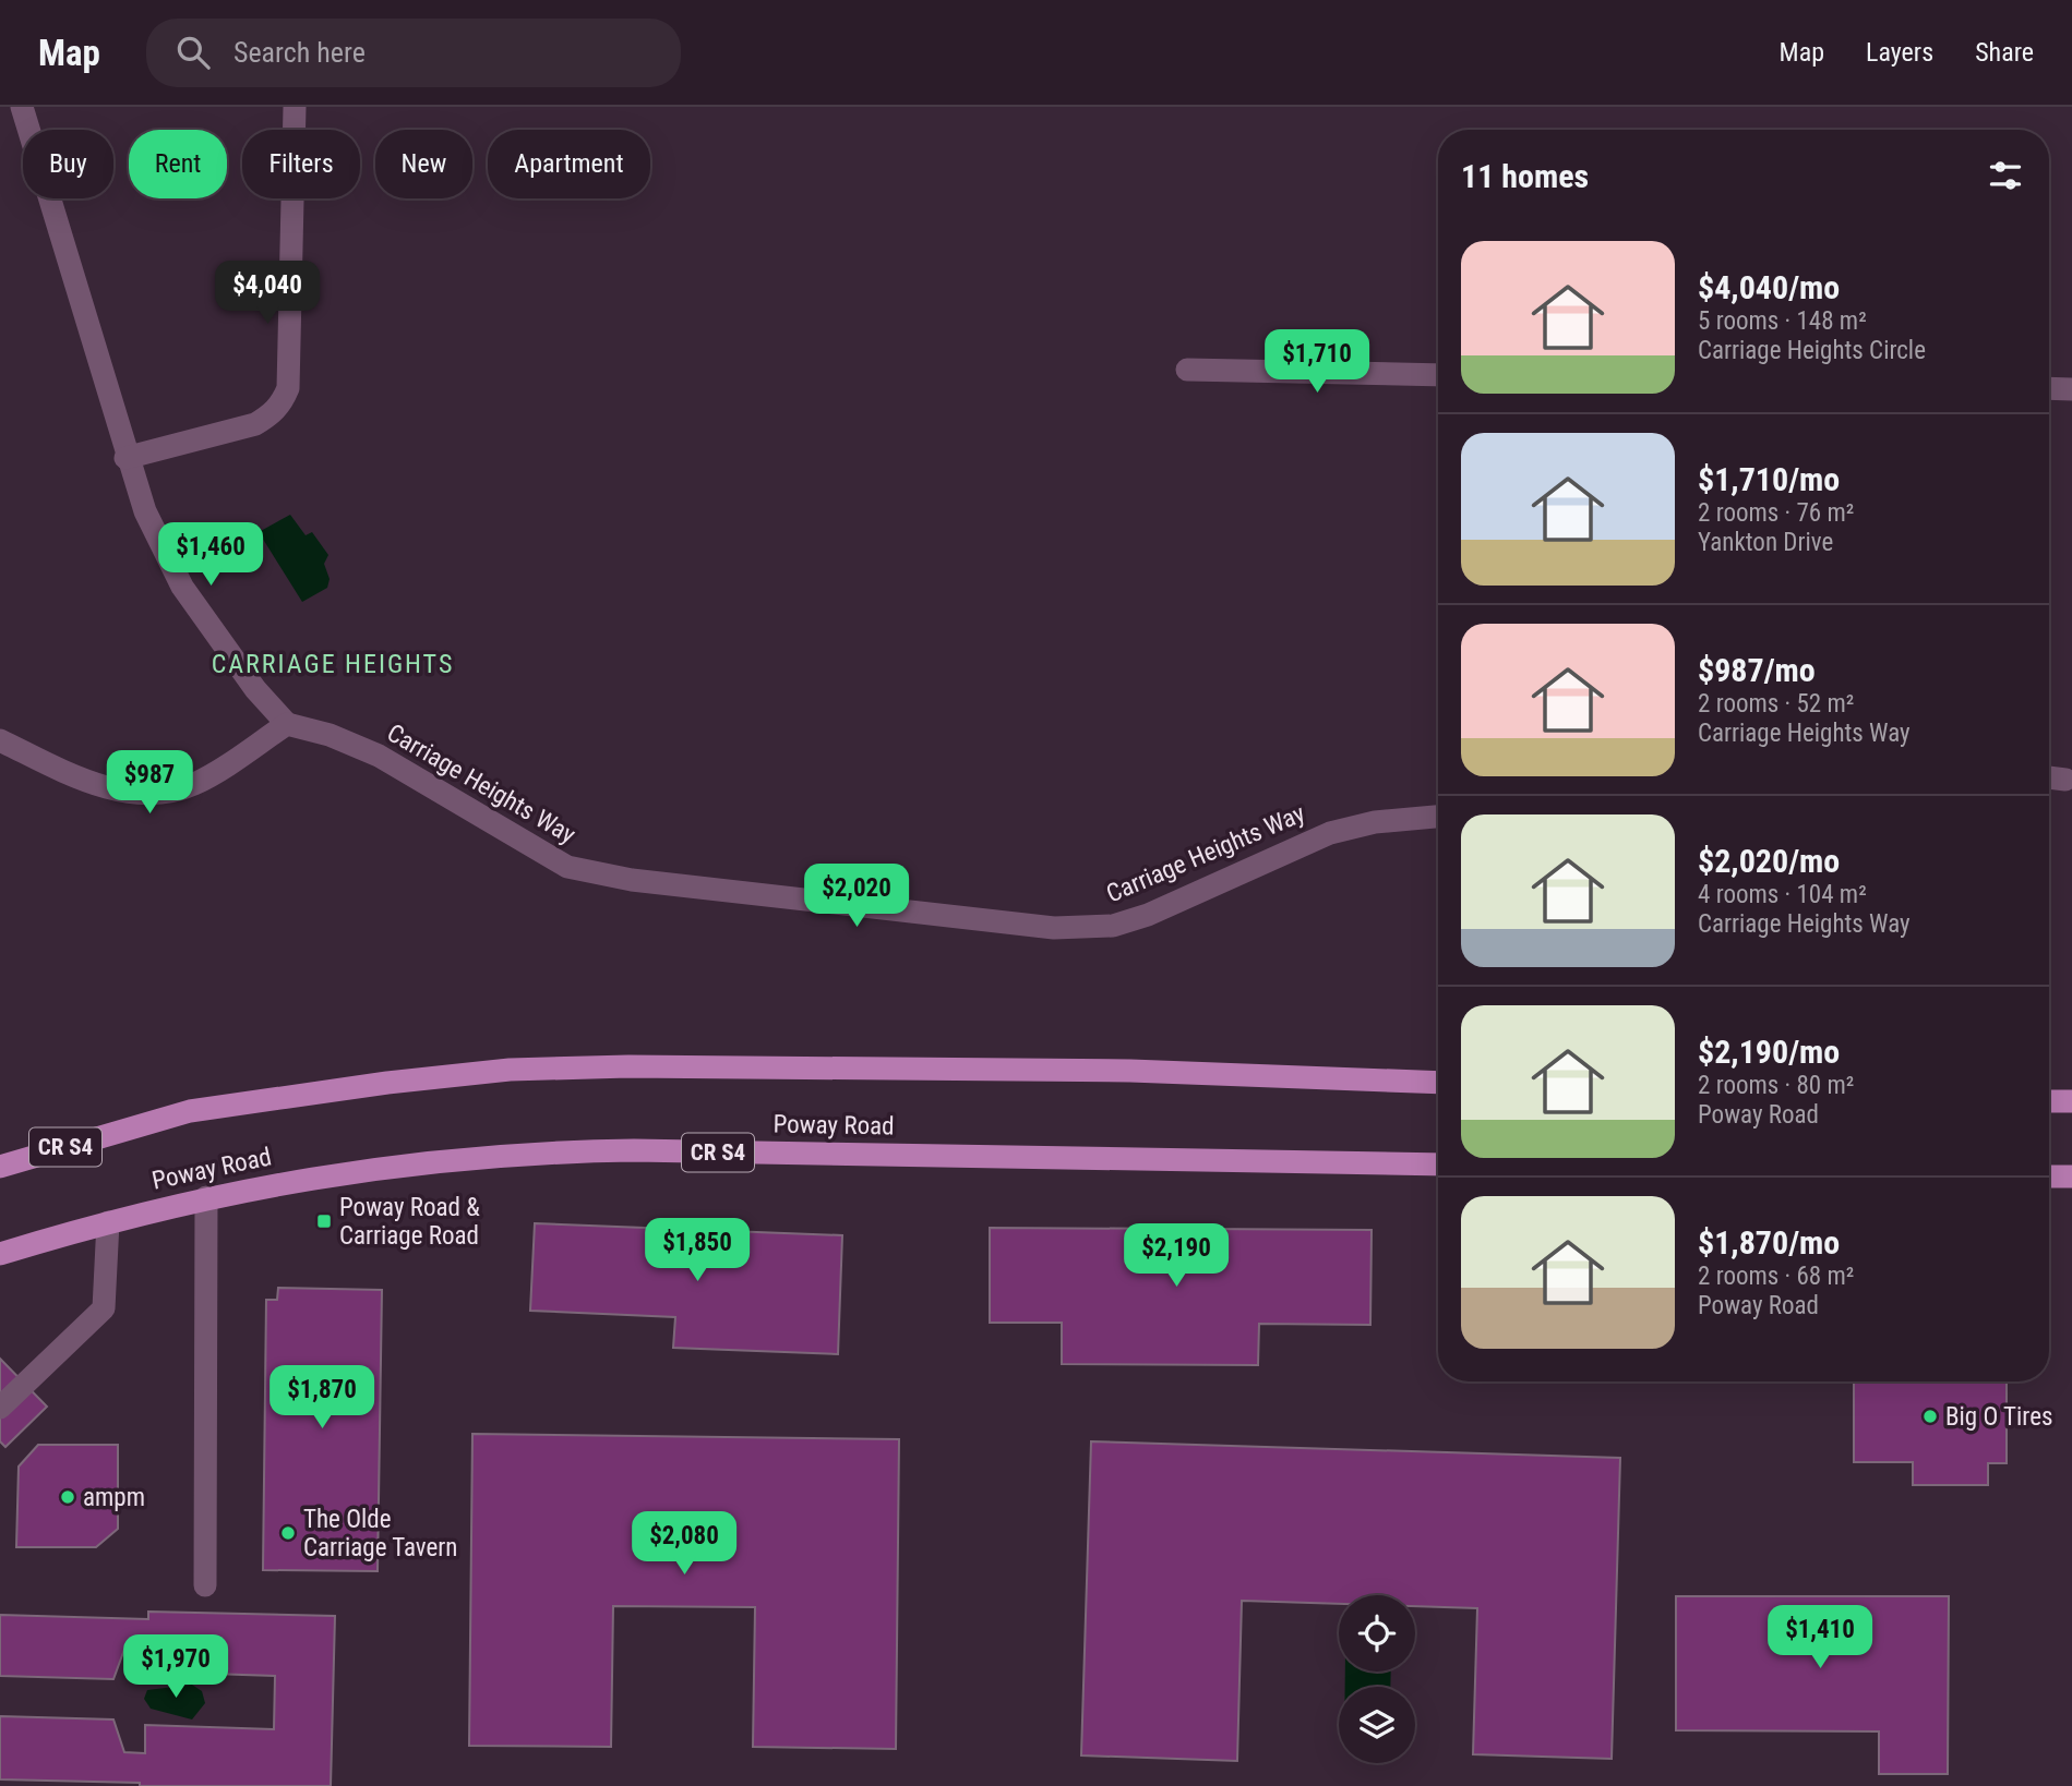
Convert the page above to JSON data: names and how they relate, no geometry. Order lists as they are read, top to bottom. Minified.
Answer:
{"streets":{"main road":["Poway Road","CR S4"],"street":["Carriage Heights Way"]},"districts":["CARRIAGE HEIGHTS"],"places":{"transit":["Poway Road & Carriage Road"],"other":["Big O Tires","ampm","The Olde Carriage Tavern"]},"page":{"header":"Map","search":"Search here","nav":["Map","Layers","Share"],"chip":["Buy","Rent","Filters","New","Apartment"],"heading":"11 homes","list":[{"name":"$4,040/mo","note":"5 rooms · 148 m² · Carriage Heights Circle"},{"name":"$1,710/mo","note":"2 rooms · 76 m² · Yankton Drive"},{"name":"$987/mo","note":"2 rooms · 52 m² · Carriage Heights Way"},{"name":"$2,020/mo","note":"4 rooms · 104 m² · Carriage Heights Way"},{"name":"$2,190/mo","note":"2 rooms · 80 m² · Poway Road"},{"name":"$1,870/mo","note":"2 rooms · 68 m² · Poway Road"}],"price":["$4,040","$1,710","$1,460","$987","$2,020","$1,850","$2,190","$1,870","$2,080","$1,410","$1,970"]}}
